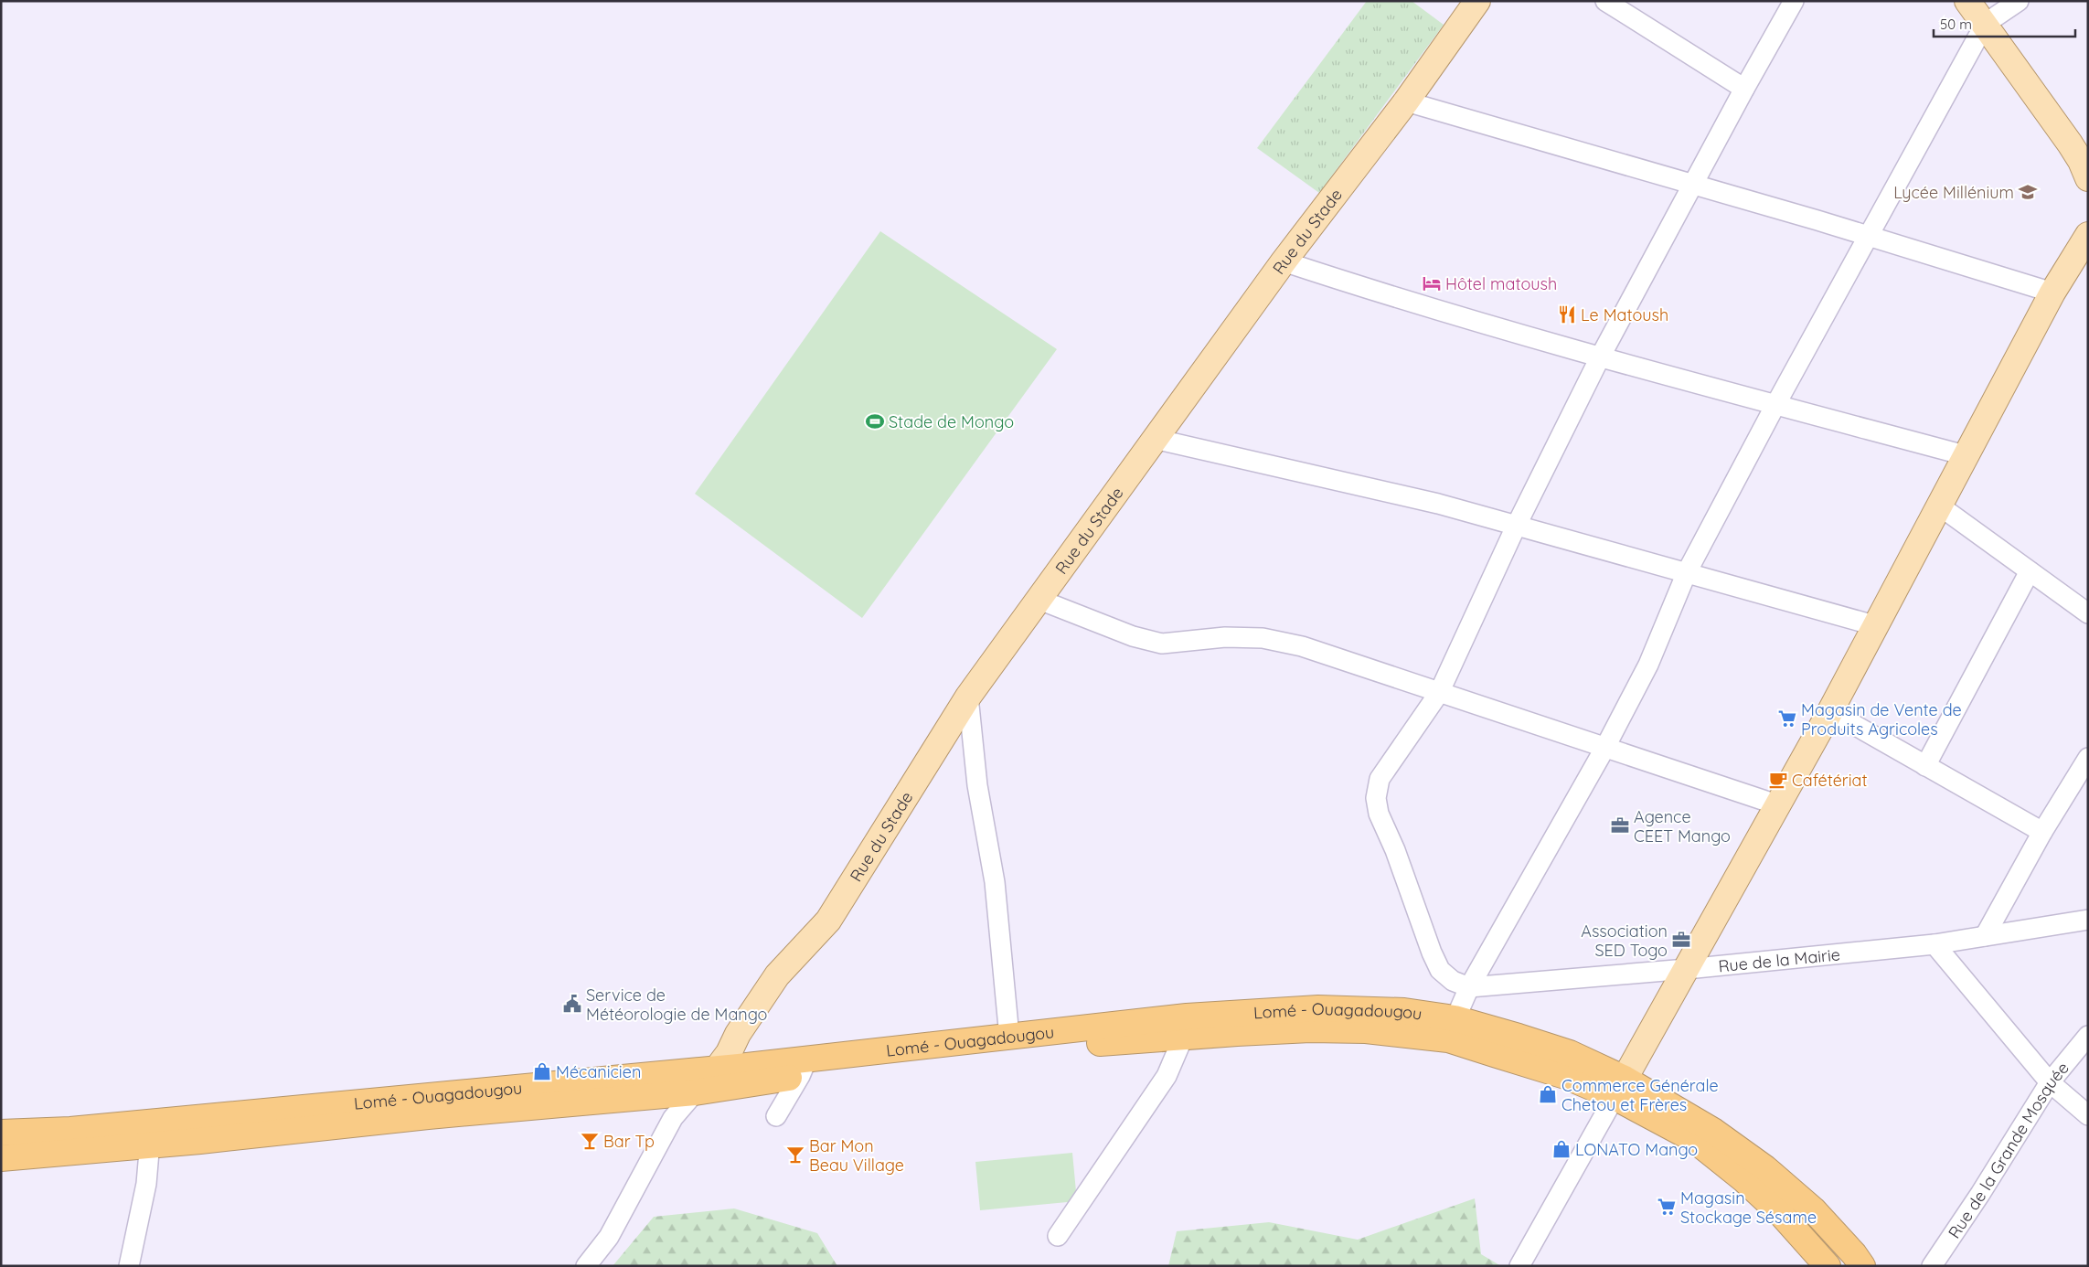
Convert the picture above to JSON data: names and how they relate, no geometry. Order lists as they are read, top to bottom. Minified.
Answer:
{"streets":{"highway":["Lomé - Ouagadougou"],"main road":["Rue du Stade"],"street":["Rue de la Mairie","Rue de la Grande Mosquée"]},"crossings":[["Rue du Stade","Lomé - Ouagadougou"]],"places":{"school or university":["Lycée Millénium"],"hotel":["Hôtel matoush"],"restaurant":["Le Matoush"],"sports":["Stade de Mongo"],"supermarket":["Magasin de Vente de Produits Agricoles","Magasin Stockage Sésame"],"cafe":["Cafétériat"],"office":["Agence CEET Mango","Association SED Togo"],"public building":["Service de Météorologie de Mango"],"shop":["Mécanicien","Commerce Générale Chetou et Frères","LONATO Mango"],"bar":["Bar Tp","Bar Mon Beau Village"]},"scale_bar":"50 m"}
